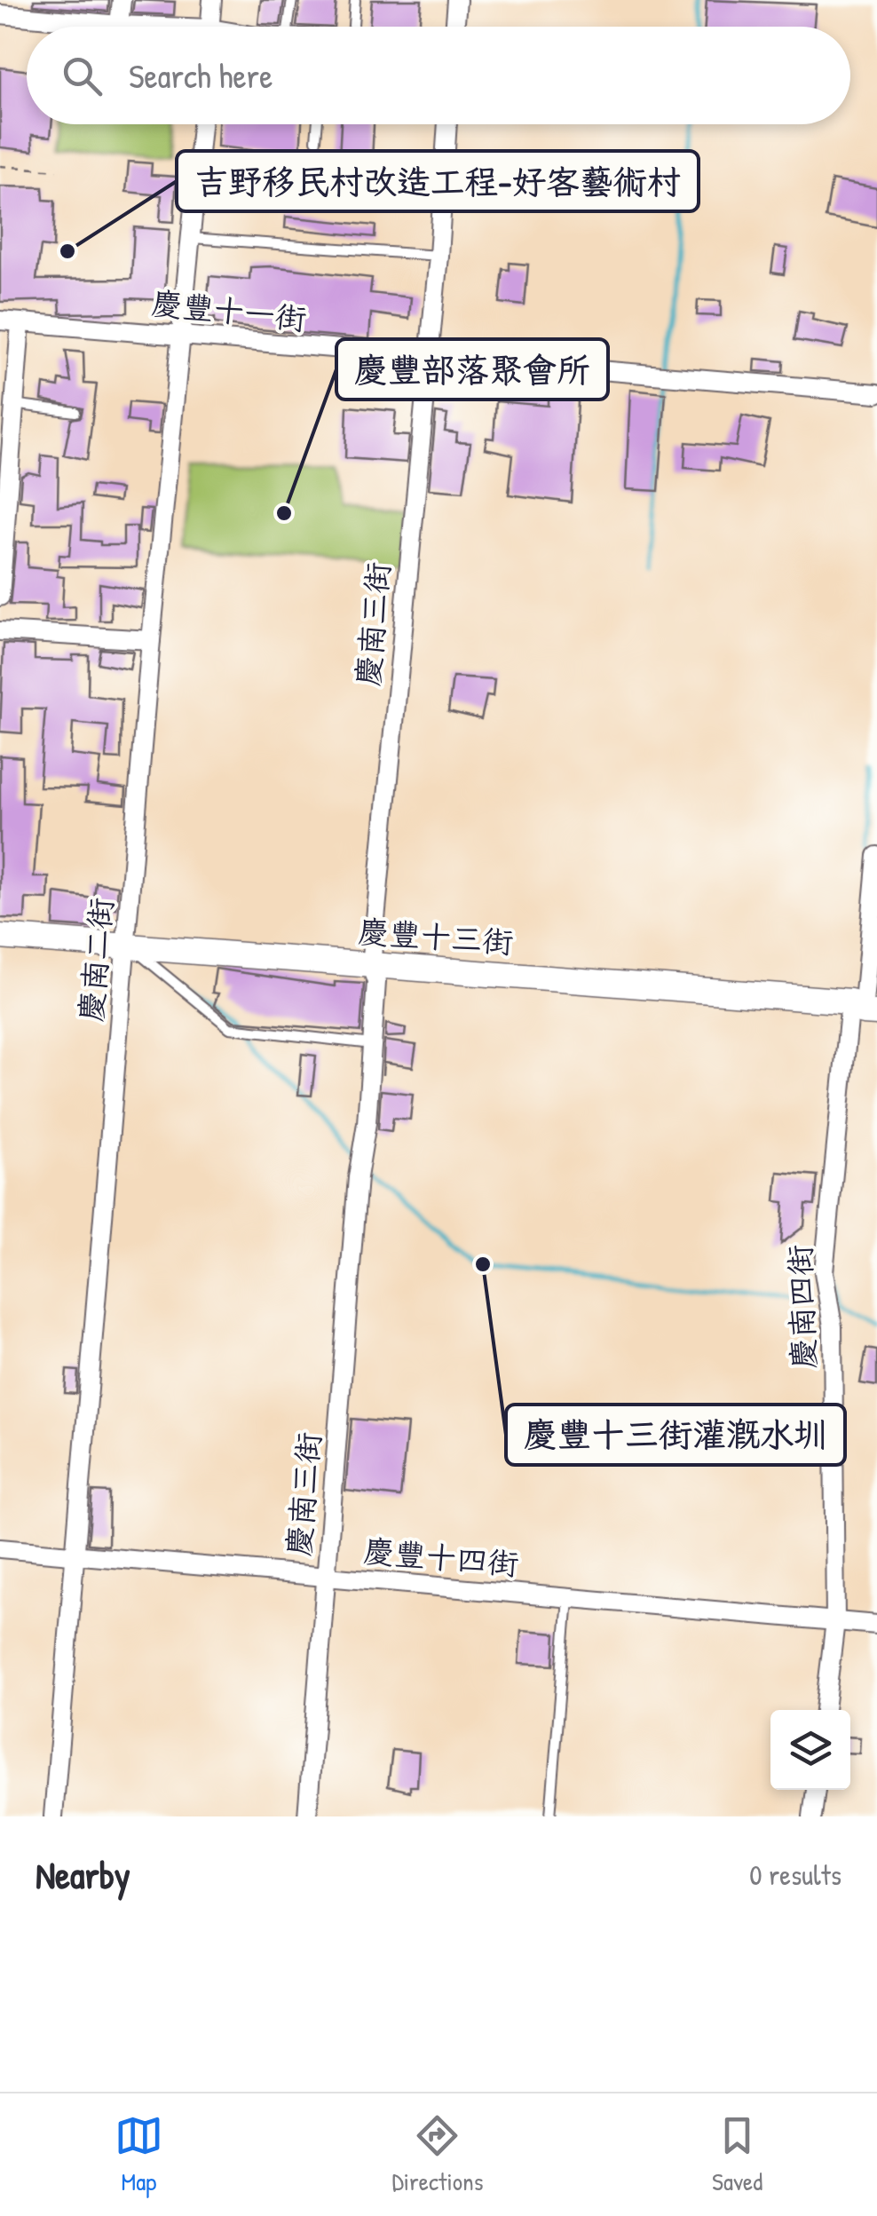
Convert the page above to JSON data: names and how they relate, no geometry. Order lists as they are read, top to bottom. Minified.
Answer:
{"streets":{"street":["慶豐十一街","慶南三街","慶豐十三街","慶南二街","慶南四街","慶豐十四街"]},"crossings":[["慶豐十一街","慶南三街"],["慶豐十一街","慶南二街"],["慶南三街","慶豐十三街"],["慶南三街","慶豐十四街"],["慶豐十三街","慶南二街"],["慶豐十三街","慶南四街"],["慶南二街","慶豐十四街"],["慶南四街","慶豐十四街"]],"places":["吉野移民村改造工程-好客藝術村","慶豐部落聚會所","慶豐十三街灌溉水圳"],"page":{"search":"Search here","heading":["Nearby","0 results"],"nav":["Map","Directions","Saved"]}}
